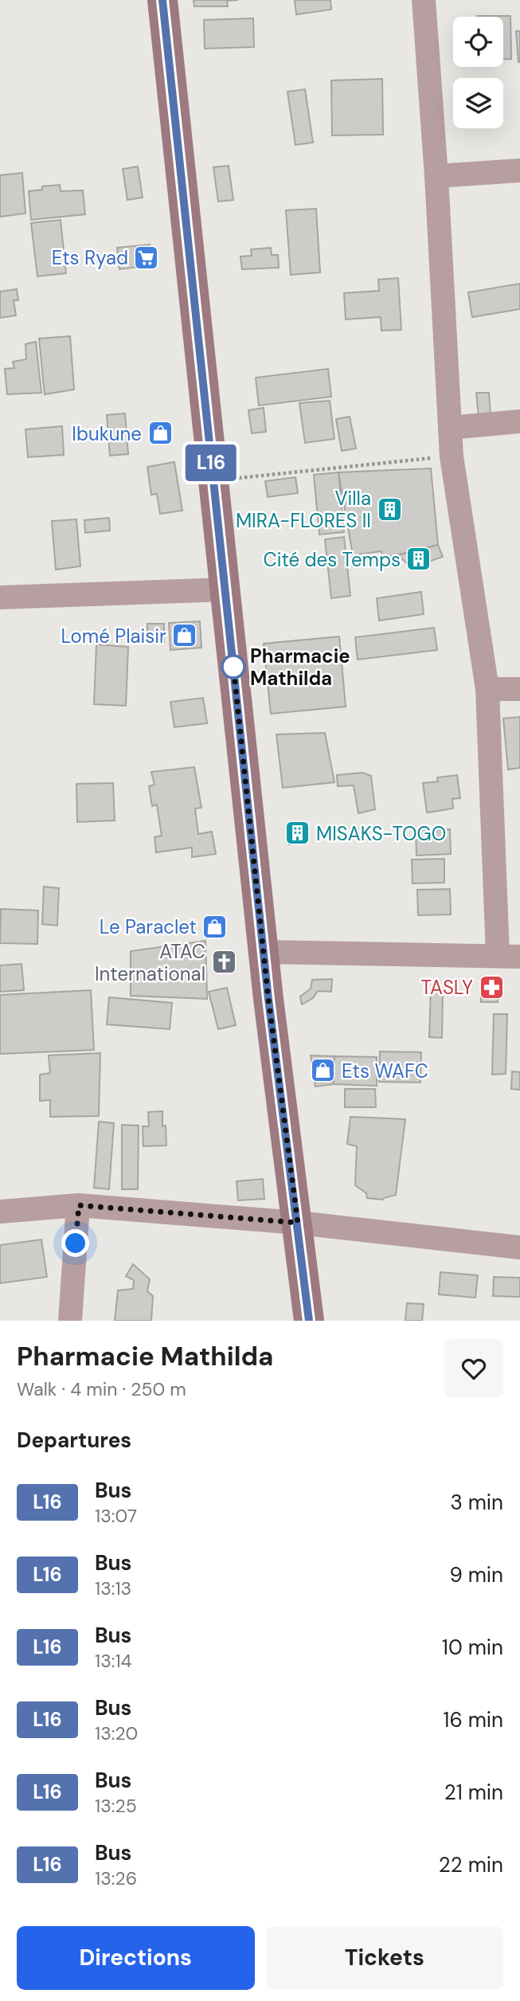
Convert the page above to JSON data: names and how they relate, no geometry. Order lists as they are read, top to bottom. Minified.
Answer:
{"places":{"supermarket":["Ets Ryad"],"shop":["Ibukune","Lomé Plaisir","Le Paraclet","Ets WAFC"],"building":["Villa MIRA-FLORES II","Cité des Temps","MISAKS-TOGO"],"other":["Pharmacie Mathilda"],"church":["ATAC International"],"pharmacy":["TASLY"]},"lines":["bus line L16"],"page":{"on_map":"L16","heading":[["Pharmacie Mathilda","Walk · 4 min · 250 m"],"Departures"],"list":[{"mark":"L16","name":"Bus","note":"13:07","value":"3 min"},{"mark":"L16","name":"Bus","note":"13:13","value":"9 min"},{"mark":"L16","name":"Bus","note":"13:14","value":"10 min"},{"mark":"L16","name":"Bus","note":"13:20","value":"16 min"},{"mark":"L16","name":"Bus","note":"13:25","value":"21 min"},{"mark":"L16","name":"Bus","note":"13:26","value":"22 min"}],"buttons":["Directions","Tickets"]}}
